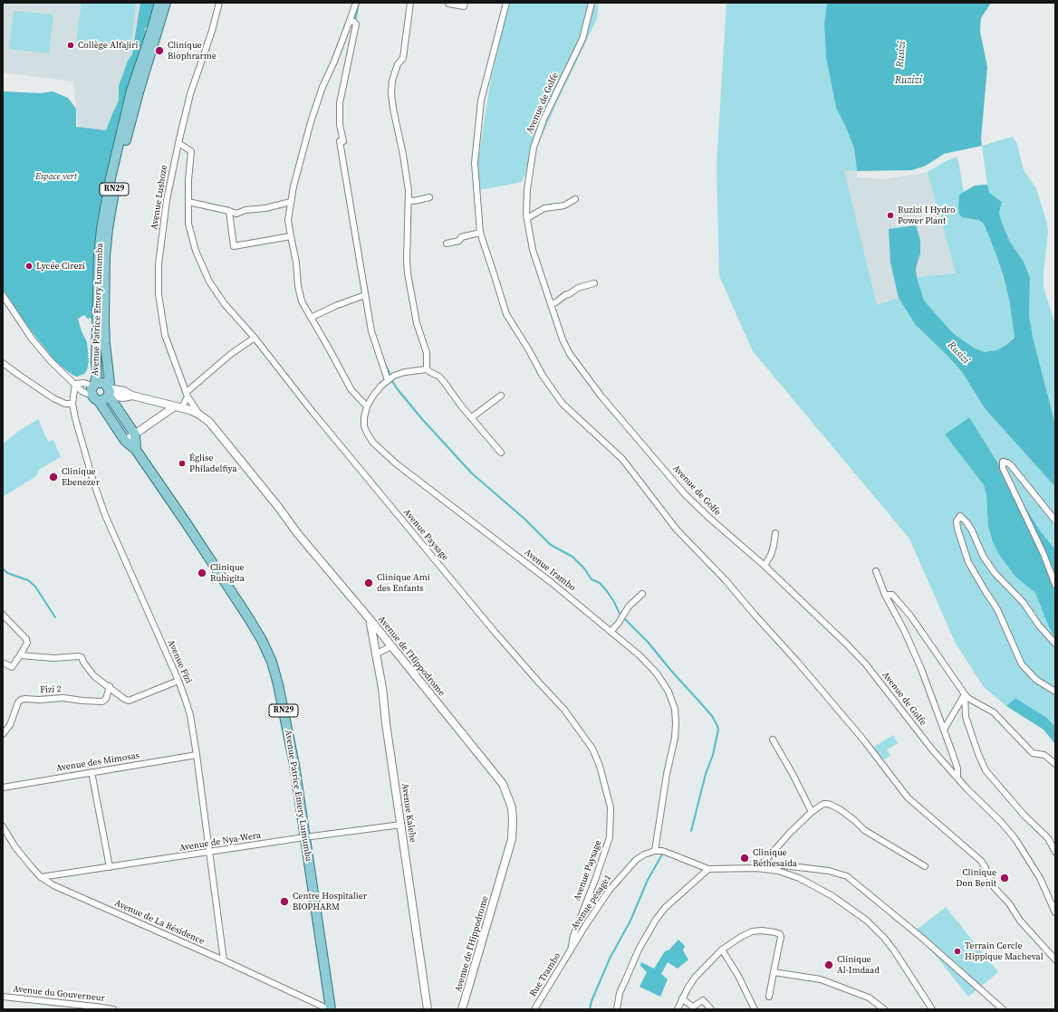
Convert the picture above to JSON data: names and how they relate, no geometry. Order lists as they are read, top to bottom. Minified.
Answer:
{"streets":{"main road":["RN29","Avenue Patrice Emery Lumumba"],"street":["Avenue de Golfe","Avenue Lushoze","Avenue Paysage","Avenue Irambo","Avenue de l'Hippodrome","Avenue Fizi","Fizi 2","Avenue des Mimosas","Avenue Kalehe","Avenue de Nya-Wera","Avenue pesage1","Avenue de La Résidence","Rue Trambo","Avenue du Gouverneur"]},"crossings":[["Avenue Lushoze","Avenue Paysage"],["Avenue Lushoze","Avenue de l'Hippodrome"],["Avenue Patrice Emery Lumumba","Avenue de l'Hippodrome"],["Avenue Patrice Emery Lumumba","Avenue de Nya-Wera"],["Avenue Patrice Emery Lumumba","Avenue de La Résidence"],["Avenue Paysage","Avenue pesage1"],["Avenue Paysage","Rue Trambo"],["Avenue Irambo","Avenue pesage1"],["Avenue de l'Hippodrome","Avenue Kalehe"],["Avenue Fizi","Avenue des Mimosas"],["Avenue Fizi","Avenue de Nya-Wera"],["Avenue Fizi","Avenue de La Résidence"],["Avenue Kalehe","Avenue de Nya-Wera"],["Avenue de Nya-Wera","Avenue de La Résidence"],["Avenue pesage1","Rue Trambo"]],"water":["Rusizi","Ruzizi"],"parks":["Espace vert"],"places":["Collège Alfajiri","Clinique Biophrarme","Ruzizi I Hydro Power Plant","Lycée Cirezi","Église Philadelfiya","Clinique Ebenezer","Clinique Ruhigita","Clinique Ami des Enfants","Clinique Béthesaida","Clinique Don Benit","Centre Hospitalier BIOPHARM","Terrain Cercle Hippique Macheval","Clinique Al-Imdaad"]}
